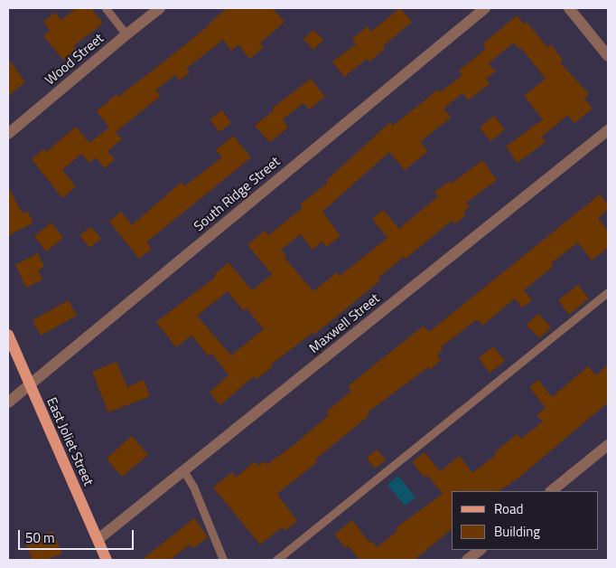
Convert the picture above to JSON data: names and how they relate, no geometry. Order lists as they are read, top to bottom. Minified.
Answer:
{"streets":{"main road":["East Joliet Street"],"street":["Wood Street","South Ridge Street","Maxwell Street"]},"crossings":[["South Ridge Street","East Joliet Street"],["Maxwell Street","East Joliet Street"]],"legend":["Road","Building"],"scale_bar":"50 m"}
